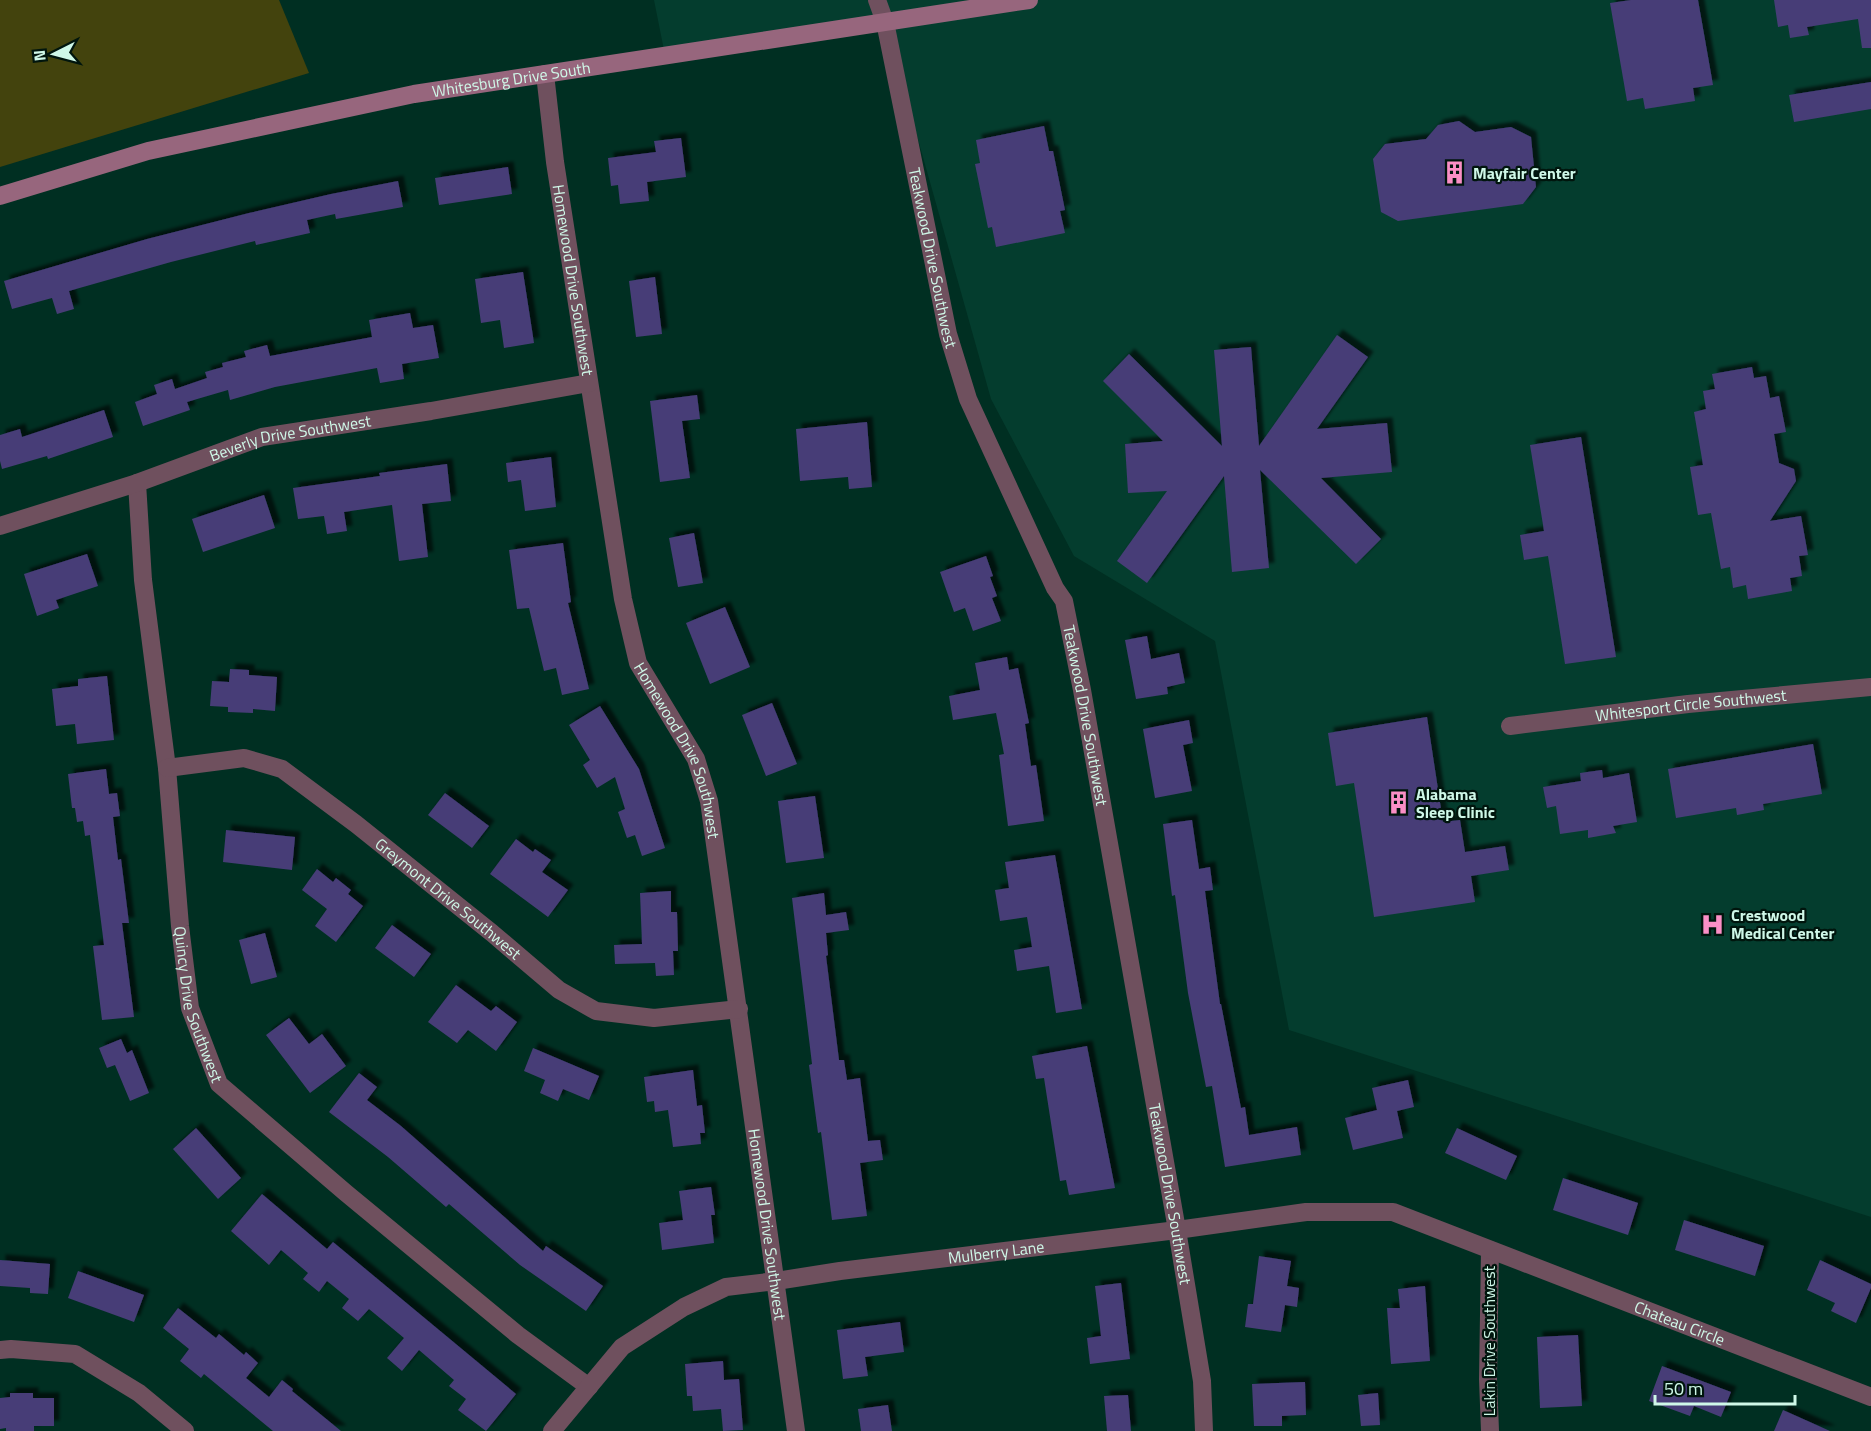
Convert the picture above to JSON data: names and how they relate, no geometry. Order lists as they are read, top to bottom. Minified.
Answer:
{"streets":{"main road":["Whitesburg Drive South"],"street":["Teakwood Drive Southwest","Homewood Drive Southwest","Beverly Drive Southwest","Whitesport Circle Southwest","Greymont Drive Southwest","Quincy Drive Southwest","Mulberry Lane","Chateau Circle","Lakin Drive Southwest"]},"crossings":[["Whitesburg Drive South","Teakwood Drive Southwest"],["Whitesburg Drive South","Homewood Drive Southwest"],["Teakwood Drive Southwest","Mulberry Lane"],["Homewood Drive Southwest","Beverly Drive Southwest"],["Homewood Drive Southwest","Greymont Drive Southwest"],["Homewood Drive Southwest","Mulberry Lane"],["Beverly Drive Southwest","Quincy Drive Southwest"],["Greymont Drive Southwest","Quincy Drive Southwest"],["Quincy Drive Southwest","Mulberry Lane"],["Mulberry Lane","Chateau Circle"],["Mulberry Lane","Lakin Drive Southwest"],["Chateau Circle","Lakin Drive Southwest"]],"places":{"building":["Mayfair Center","Alabama Sleep Clinic"],"hospital":["Crestwood Medical Center"]},"scale_bar":"50 m","north":"left"}
